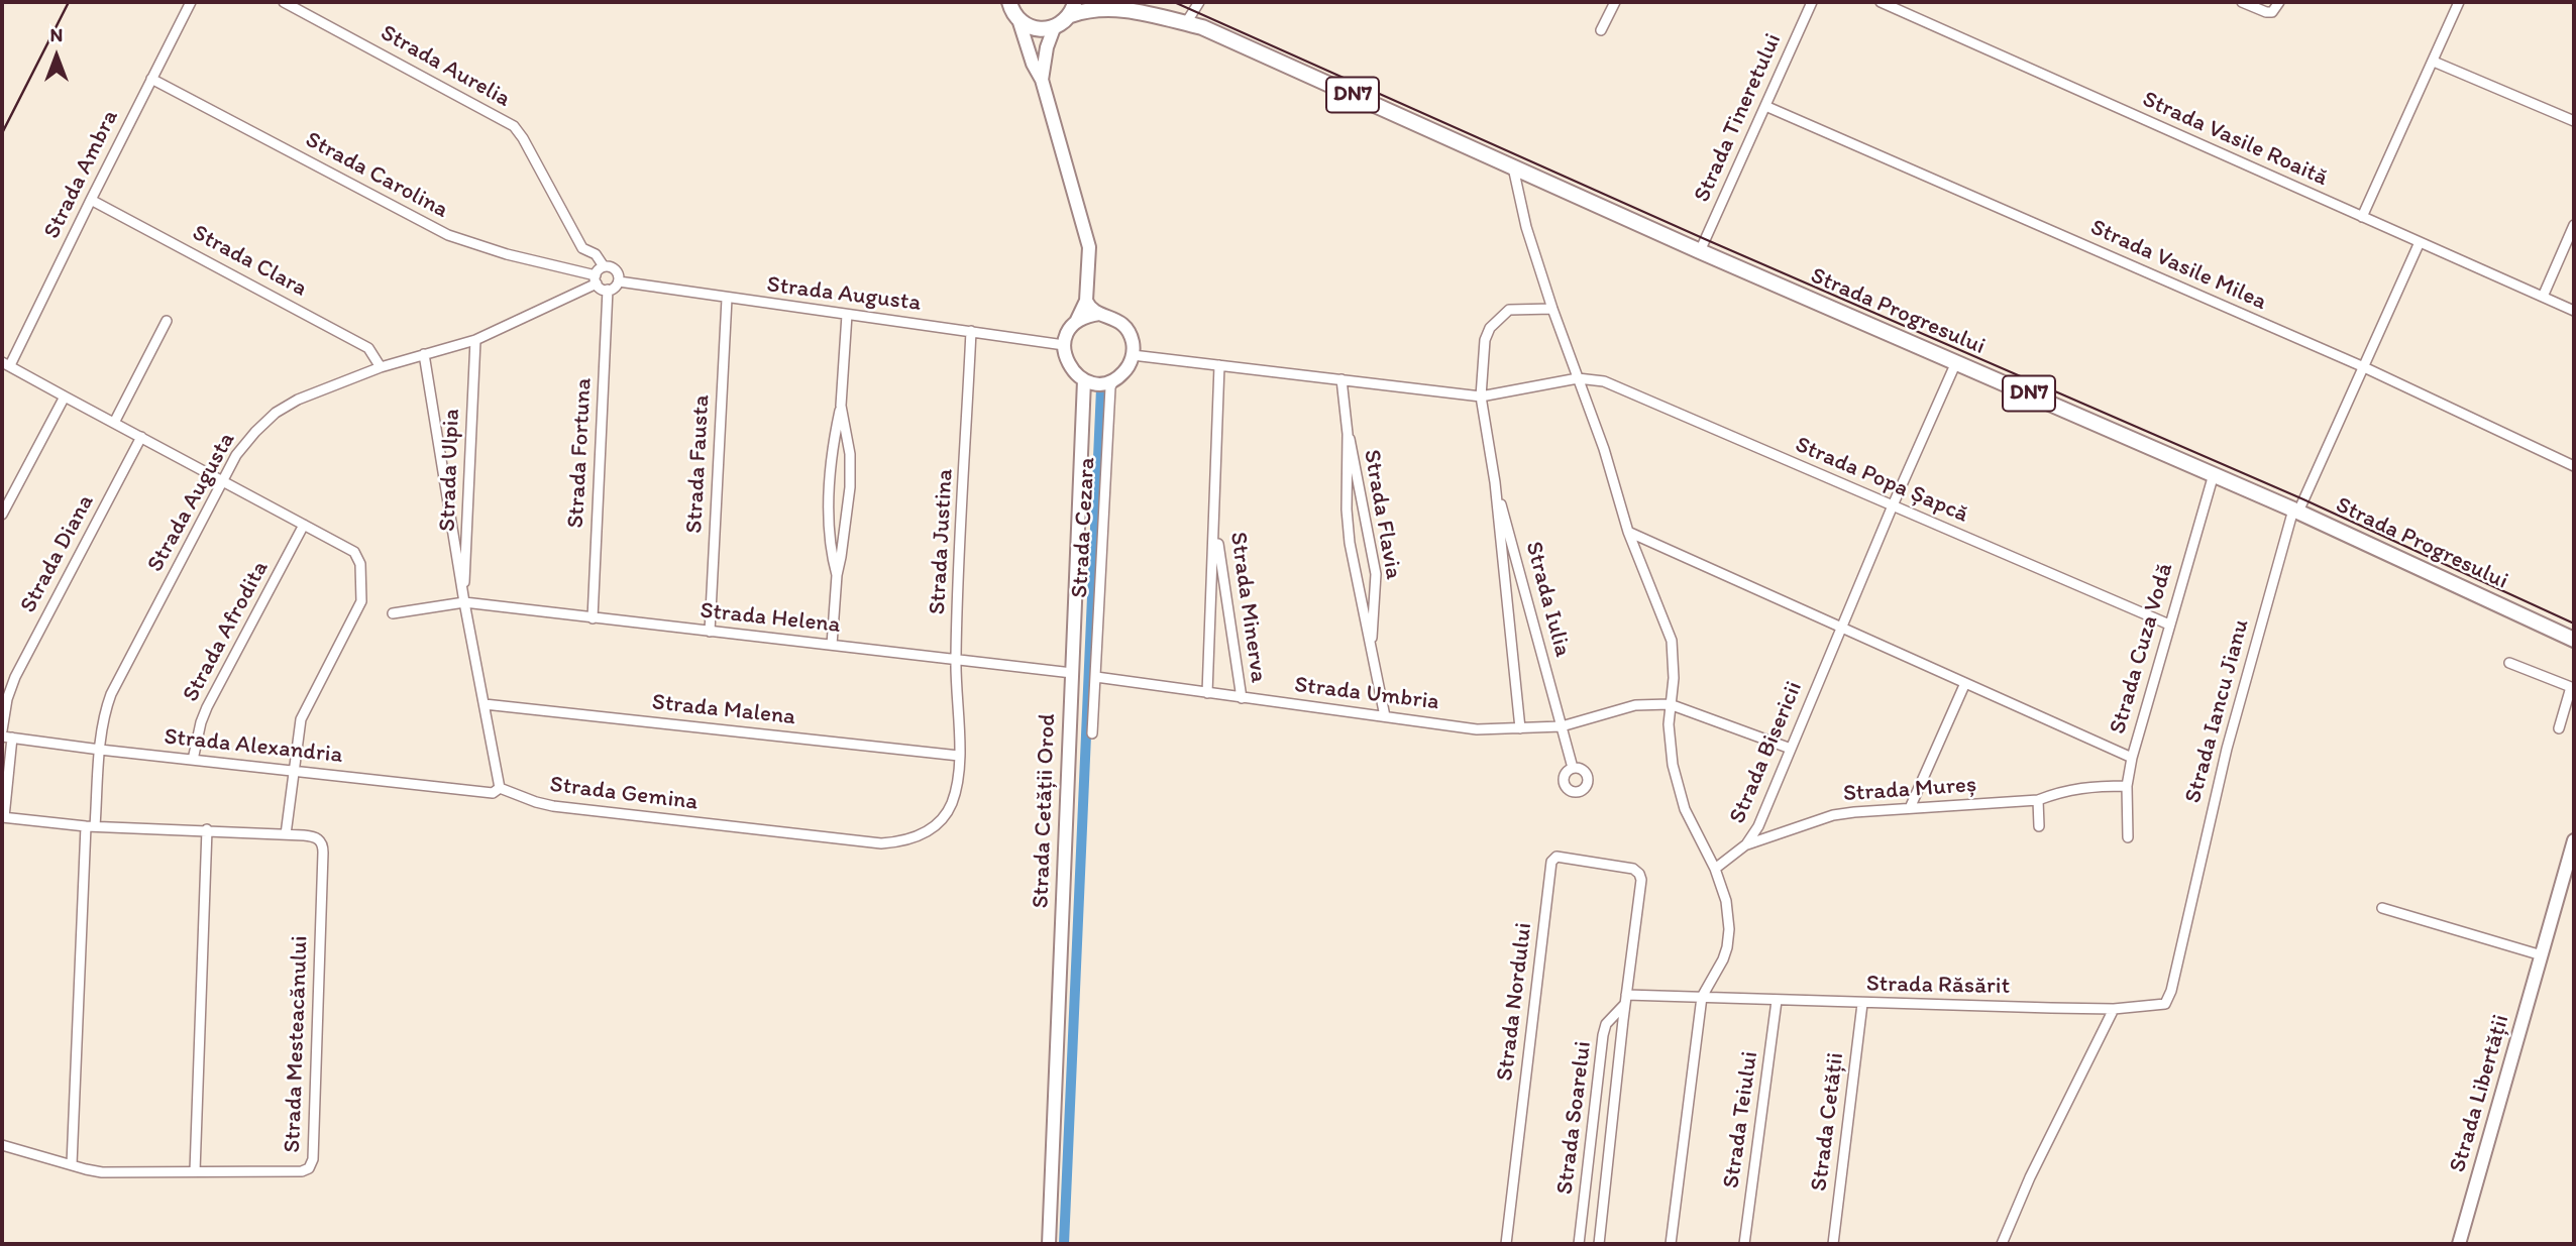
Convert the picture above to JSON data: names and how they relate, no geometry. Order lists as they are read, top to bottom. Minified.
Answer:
{"streets":{"main road":["DN7","Strada Progresului"],"street":["Strada Aurelia","Strada Tineretului","Strada Vasile Roaită","Strada Ambra","Strada Carolina","Strada Clara","Strada Vasile Milea","Strada Augusta","Strada Fortuna","Strada Fausta","Strada Ulpia","Strada Popa Șapcă","Strada Flavia","Strada Cezara","Strada Justina","Strada Diana","Strada Iulia","Strada Minerva","Strada Helena","Strada Afrodita","Strada Cuza Vodă","Strada Umbria","Strada Malena","Strada Iancu Jianu","Strada Alexandria","Strada Bisericii","Strada Mureș","Strada Gemina","Strada Cetății Orod","Strada Răsărit","Strada Nordului","Strada Mesteacănului","Strada Libertății","Strada Soarelui","Strada Teiului","Strada Cetății"]},"crossings":[["Strada Aurelia","Strada Carolina"],["Strada Aurelia","Strada Augusta"],["Strada Aurelia","Strada Fortuna"],["DN7","Strada Progresului"],["Strada Tineretului","Strada Vasile Milea"],["Strada Tineretului","Strada Progresului"],["Strada Vasile Roaită","Strada Iancu Jianu"],["Strada Ambra","Strada Carolina"],["Strada Ambra","Strada Clara"],["Strada Carolina","Strada Augusta"],["Strada Carolina","Strada Fortuna"],["Strada Clara","Strada Augusta"],["Strada Vasile Milea","Strada Iancu Jianu"],["Strada Augusta","Strada Fortuna"],["Strada Augusta","Strada Fausta"],["Strada Augusta","Strada Ulpia"],["Strada Augusta","Strada Cezara"],["Strada Augusta","Strada Justina"],["Strada Augusta","Strada Alexandria"],["Strada Augusta","Strada Cetății Orod"],["Strada Progresului","Strada Cuza Vodă"],["Strada Progresului","Strada Iancu Jianu"],["Strada Progresului","Strada Bisericii"],["Strada Fortuna","Strada Helena"],["Strada Fausta","Strada Helena"],["Strada Ulpia","Strada Helena"],["Strada Popa Șapcă","Strada Cuza Vodă"],["Strada Popa Șapcă","Strada Bisericii"],["Strada Flavia","Strada Umbria"],["Strada Cezara","Strada Cetății Orod"],["Strada Justina","Strada Helena"],["Strada Justina","Strada Malena"],["Strada Justina","Strada Gemina"],["Strada Iulia","Strada Umbria"],["Strada Minerva","Strada Umbria"],["Strada Helena","Strada Cetății Orod"],["Strada Afrodita","Strada Alexandria"],["Strada Cuza Vodă","Strada Mureș"],["Strada Malena","Strada Gemina"],["Strada Iancu Jianu","Strada Răsărit"],["Strada Alexandria","Strada Gemina"],["Strada Bisericii","Strada Mureș"],["Strada Răsărit","Strada Soarelui"],["Strada Răsărit","Strada Teiului"],["Strada Răsărit","Strada Cetății"],["Strada Nordului","Strada Soarelui"]],"north":"top"}
